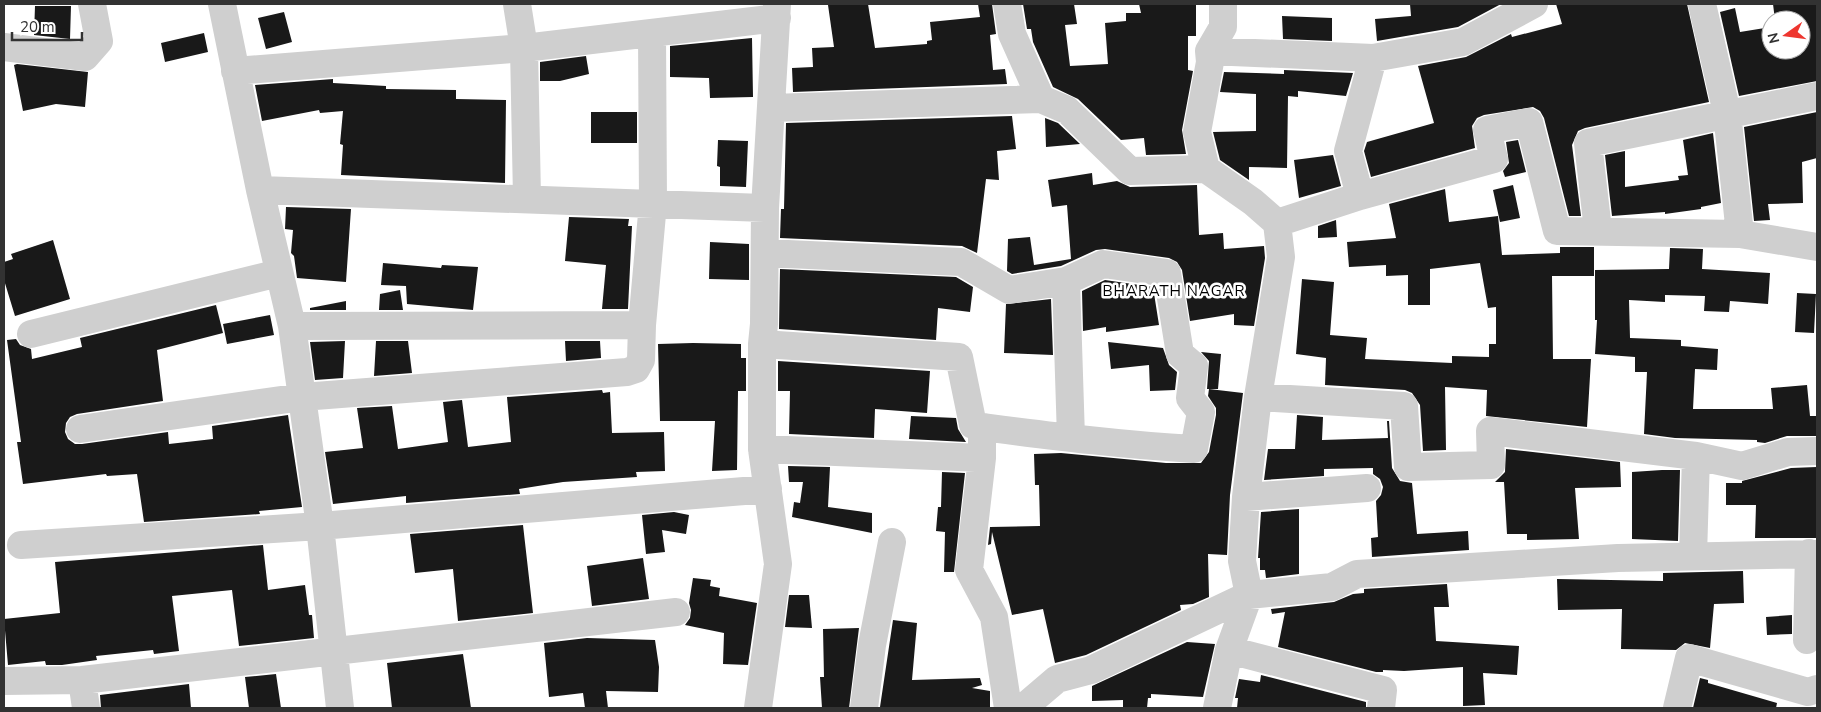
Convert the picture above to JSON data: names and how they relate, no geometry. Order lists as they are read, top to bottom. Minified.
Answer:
{"districts":["BHARATH NAGAR"],"scale_bar":"20 m","north":"left"}
